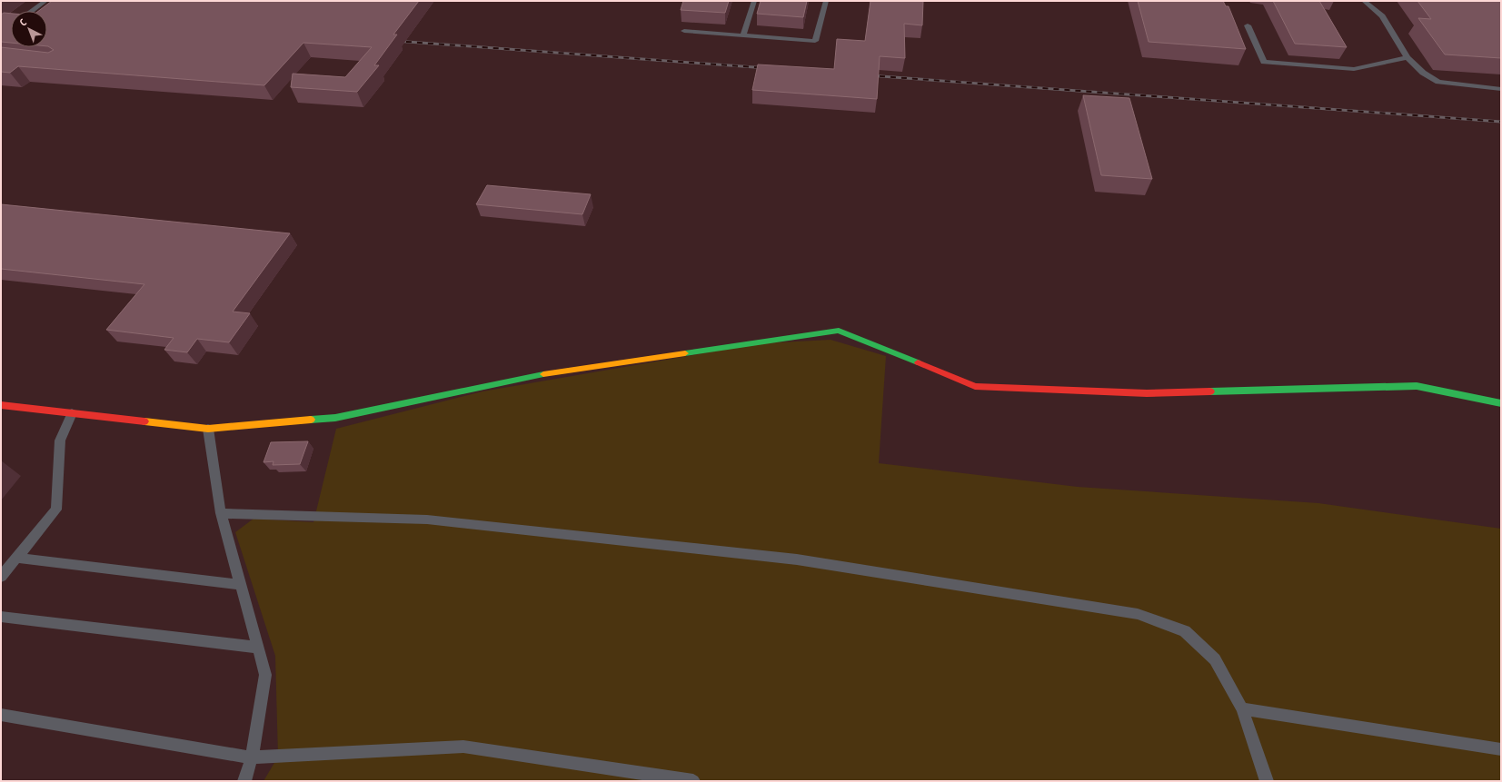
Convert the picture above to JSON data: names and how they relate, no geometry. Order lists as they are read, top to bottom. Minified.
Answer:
{"north":"top left"}
